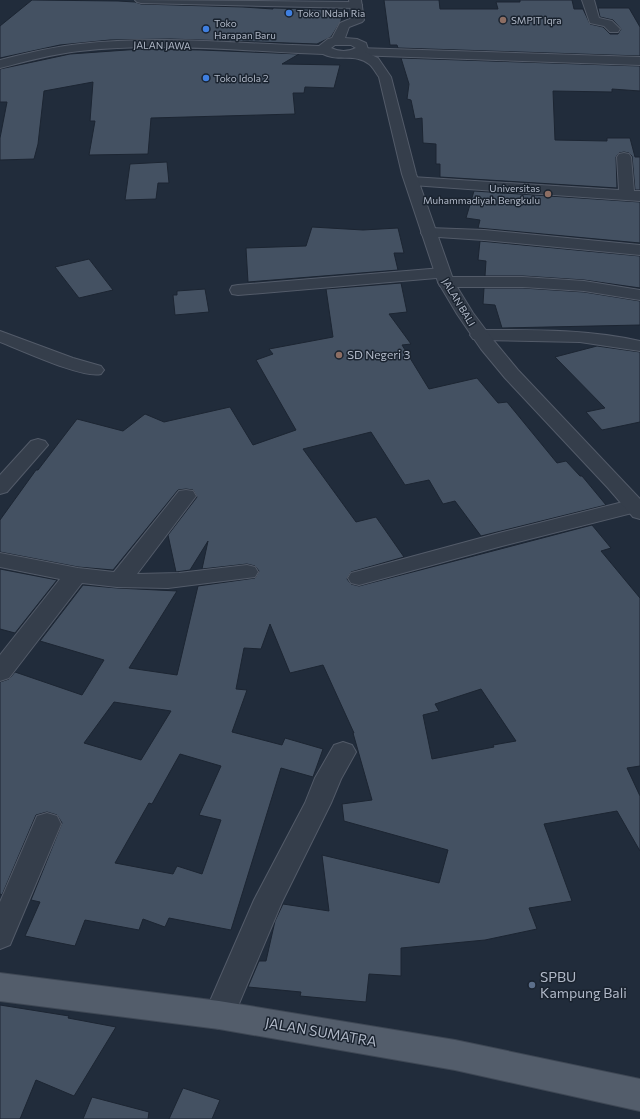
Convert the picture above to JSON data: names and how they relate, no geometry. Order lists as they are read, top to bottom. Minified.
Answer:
{"streets":{"main road":["JALAN SUMATRA"],"street":["JALAN JAWA","JALAN BALI"]},"crossings":[["JALAN JAWA","JALAN BALI"]],"places":["Toko INdah Ria","SMPIT Iqra","Toko Harapan Baru","Toko Idola 2","Universitas Muhammadiyah Bengkulu","SD Negeri 3","SPBU Kampung Bali"]}
